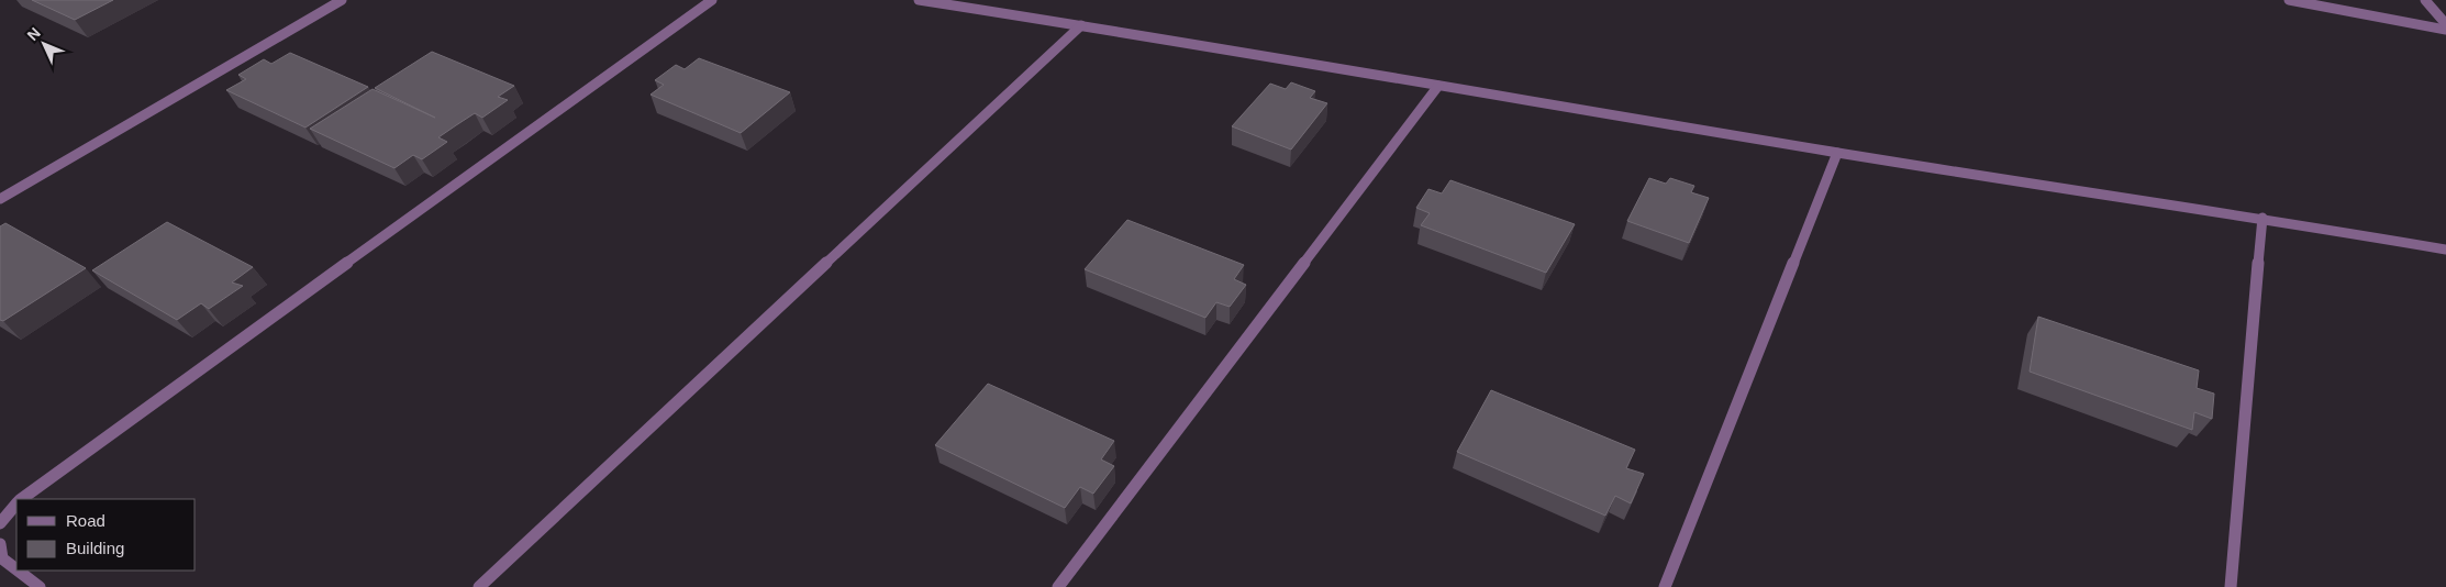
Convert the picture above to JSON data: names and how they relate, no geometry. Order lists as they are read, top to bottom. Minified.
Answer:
{"legend":["Road","Building"],"north":"top left"}
